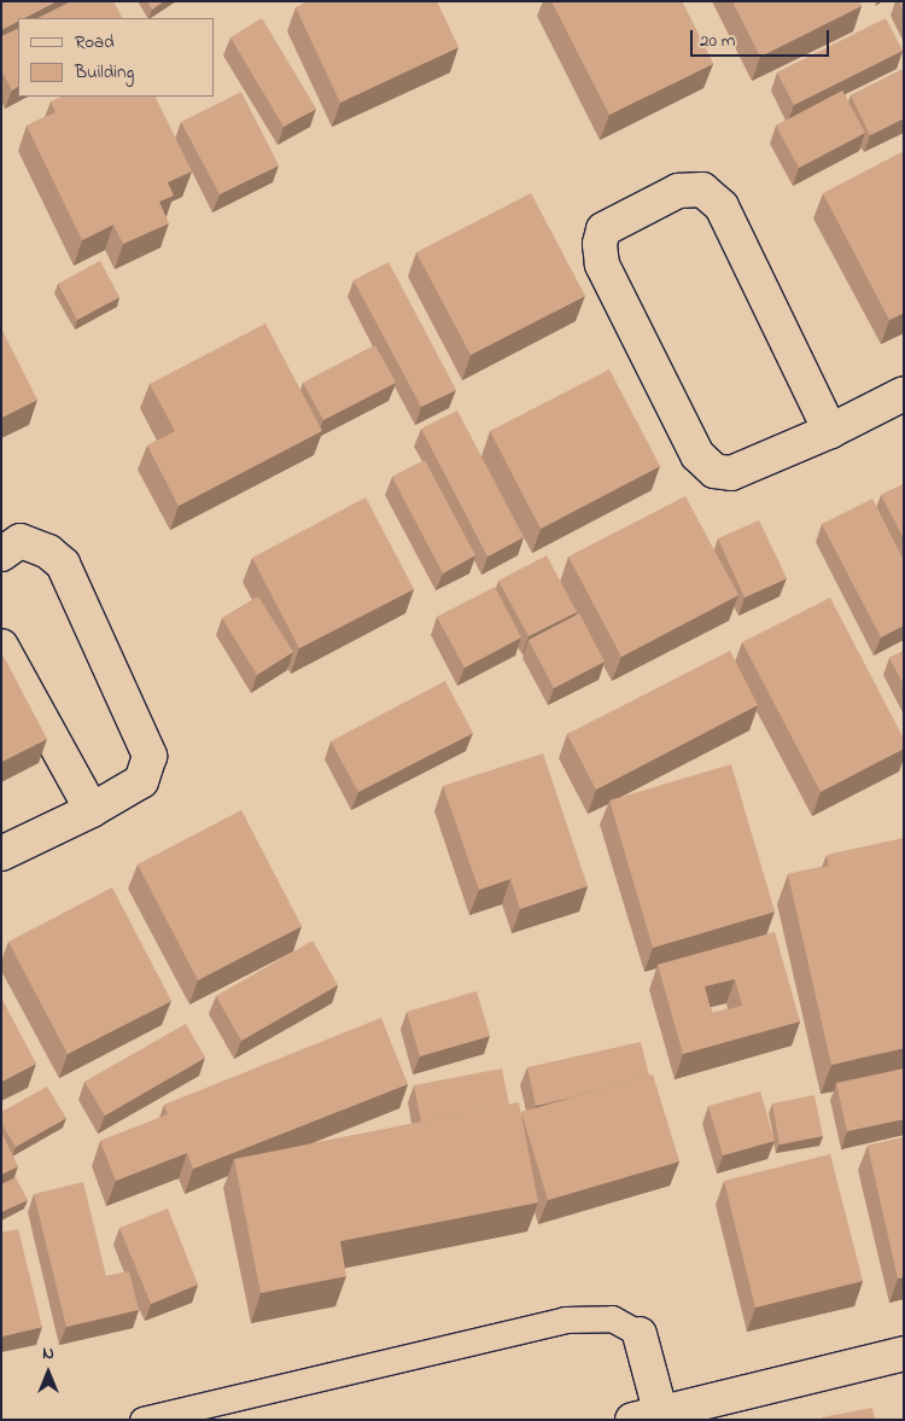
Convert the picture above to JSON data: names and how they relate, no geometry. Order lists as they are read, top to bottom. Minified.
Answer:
{"legend":["Road","Building"],"scale_bar":"20 m","north":"top"}
